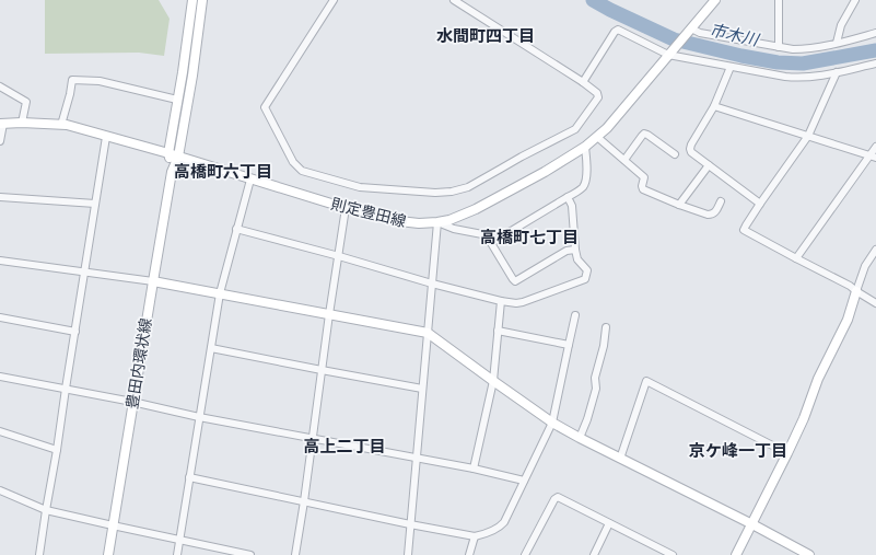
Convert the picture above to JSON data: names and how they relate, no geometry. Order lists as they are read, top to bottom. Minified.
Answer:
{"streets":{"street":["則定豊田線","豊田内環状線"]},"crossings":[["則定豊田線","豊田内環状線"]],"districts":["水間町四丁目","高橋町六丁目","高橋町七丁目","高上二丁目","京ケ峰一丁目"],"water":["市木川"]}
